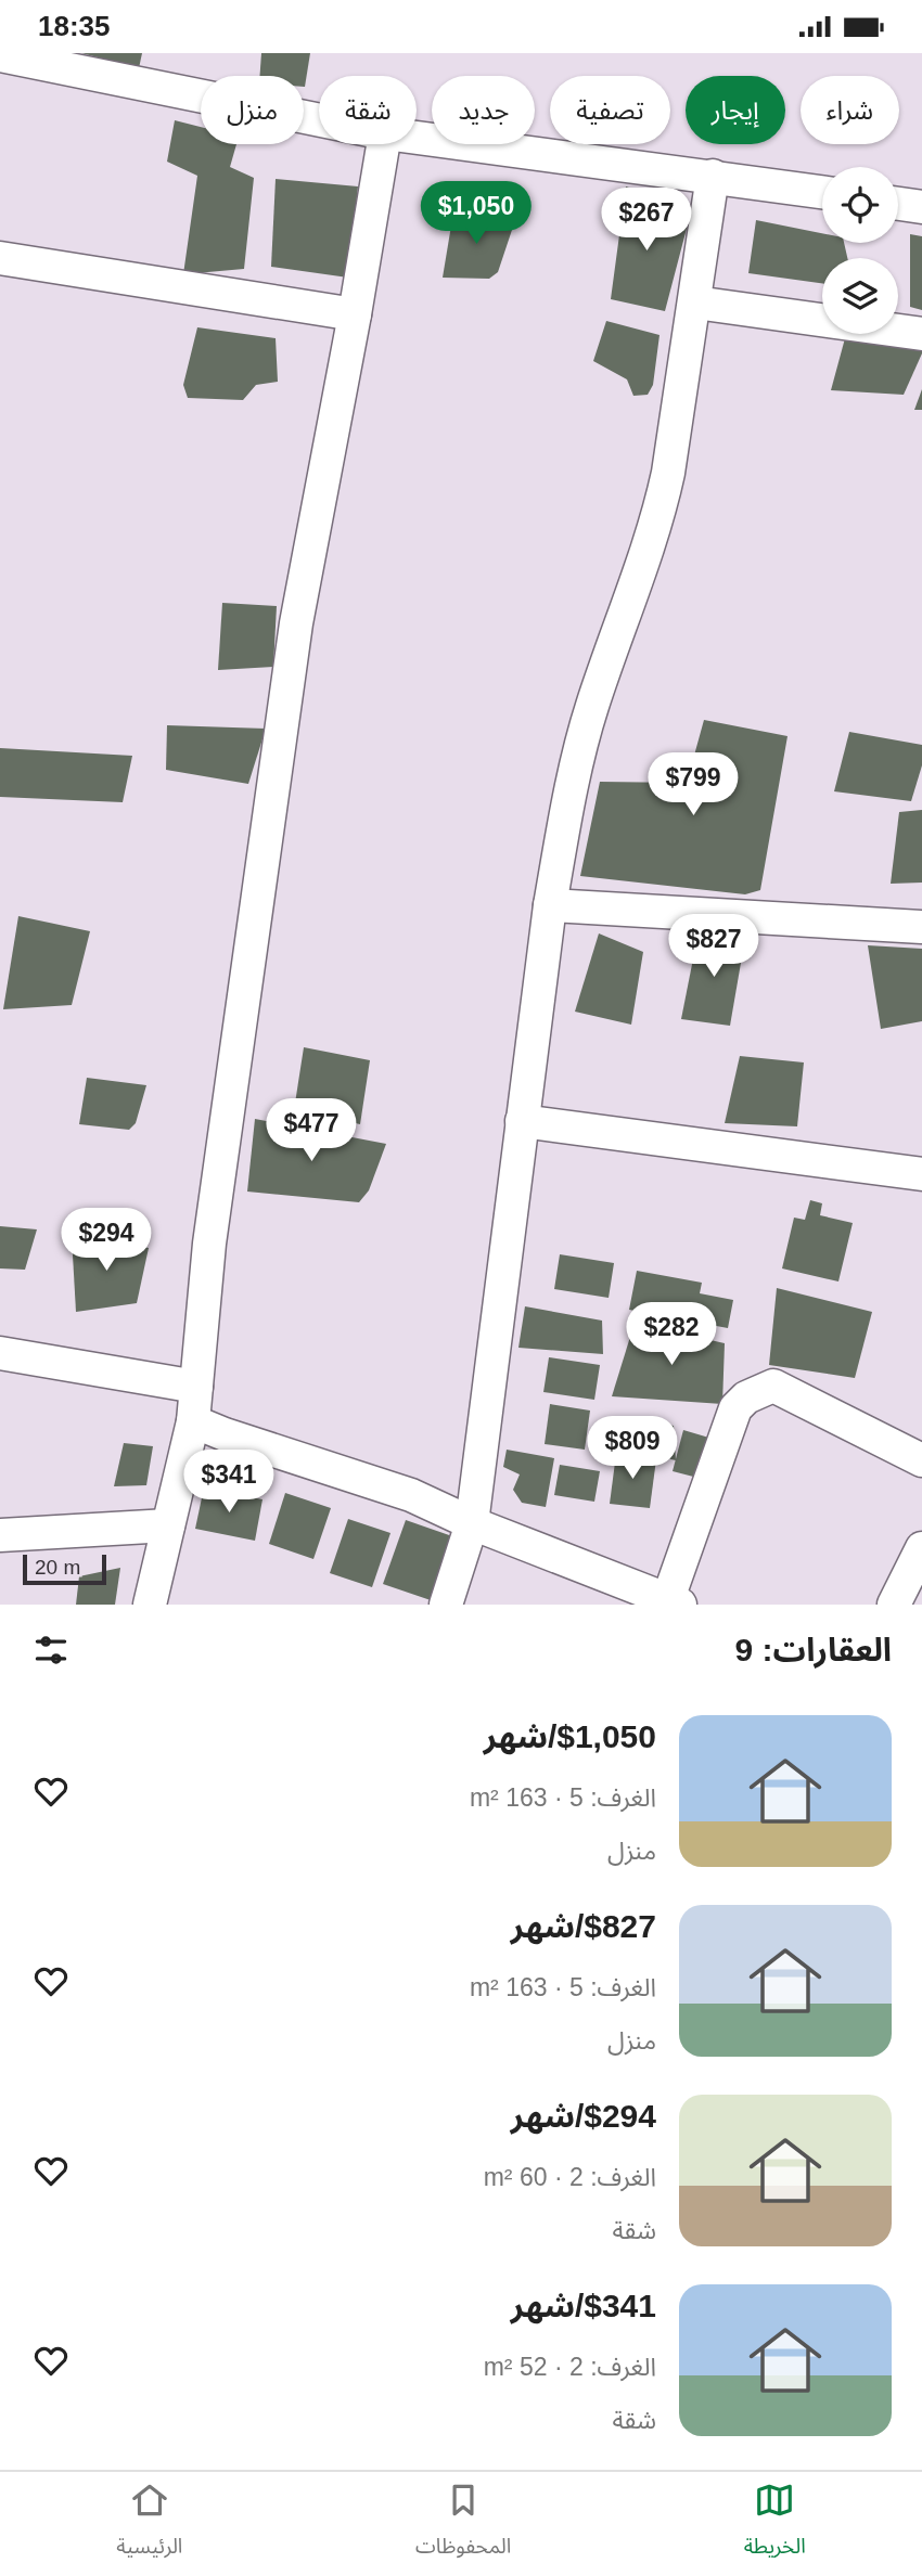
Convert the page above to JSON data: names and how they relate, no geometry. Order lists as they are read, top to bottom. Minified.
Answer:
{"scale_bar":"20 m","page":{"status":"18:35","chip":["شراء","إيجار","تصفية","جديد","شقة","منزل"],"price":["$1,050","$267","$799","$827","$477","$294","$282","$809","$341"],"scale":"20 m","heading":"العقارات: 9","list":[{"name":"$1,050/شهر","note":"الغرف: 5 · 163 m² · منزل"},{"name":"$827/شهر","note":"الغرف: 5 · 163 m² · منزل"},{"name":"$294/شهر","note":"الغرف: 2 · 60 m² · شقة"},{"name":"$341/شهر","note":"الغرف: 2 · 52 m² · شقة"}],"tabs":["الخريطة","المحفوظات","الرئيسية"]}}
